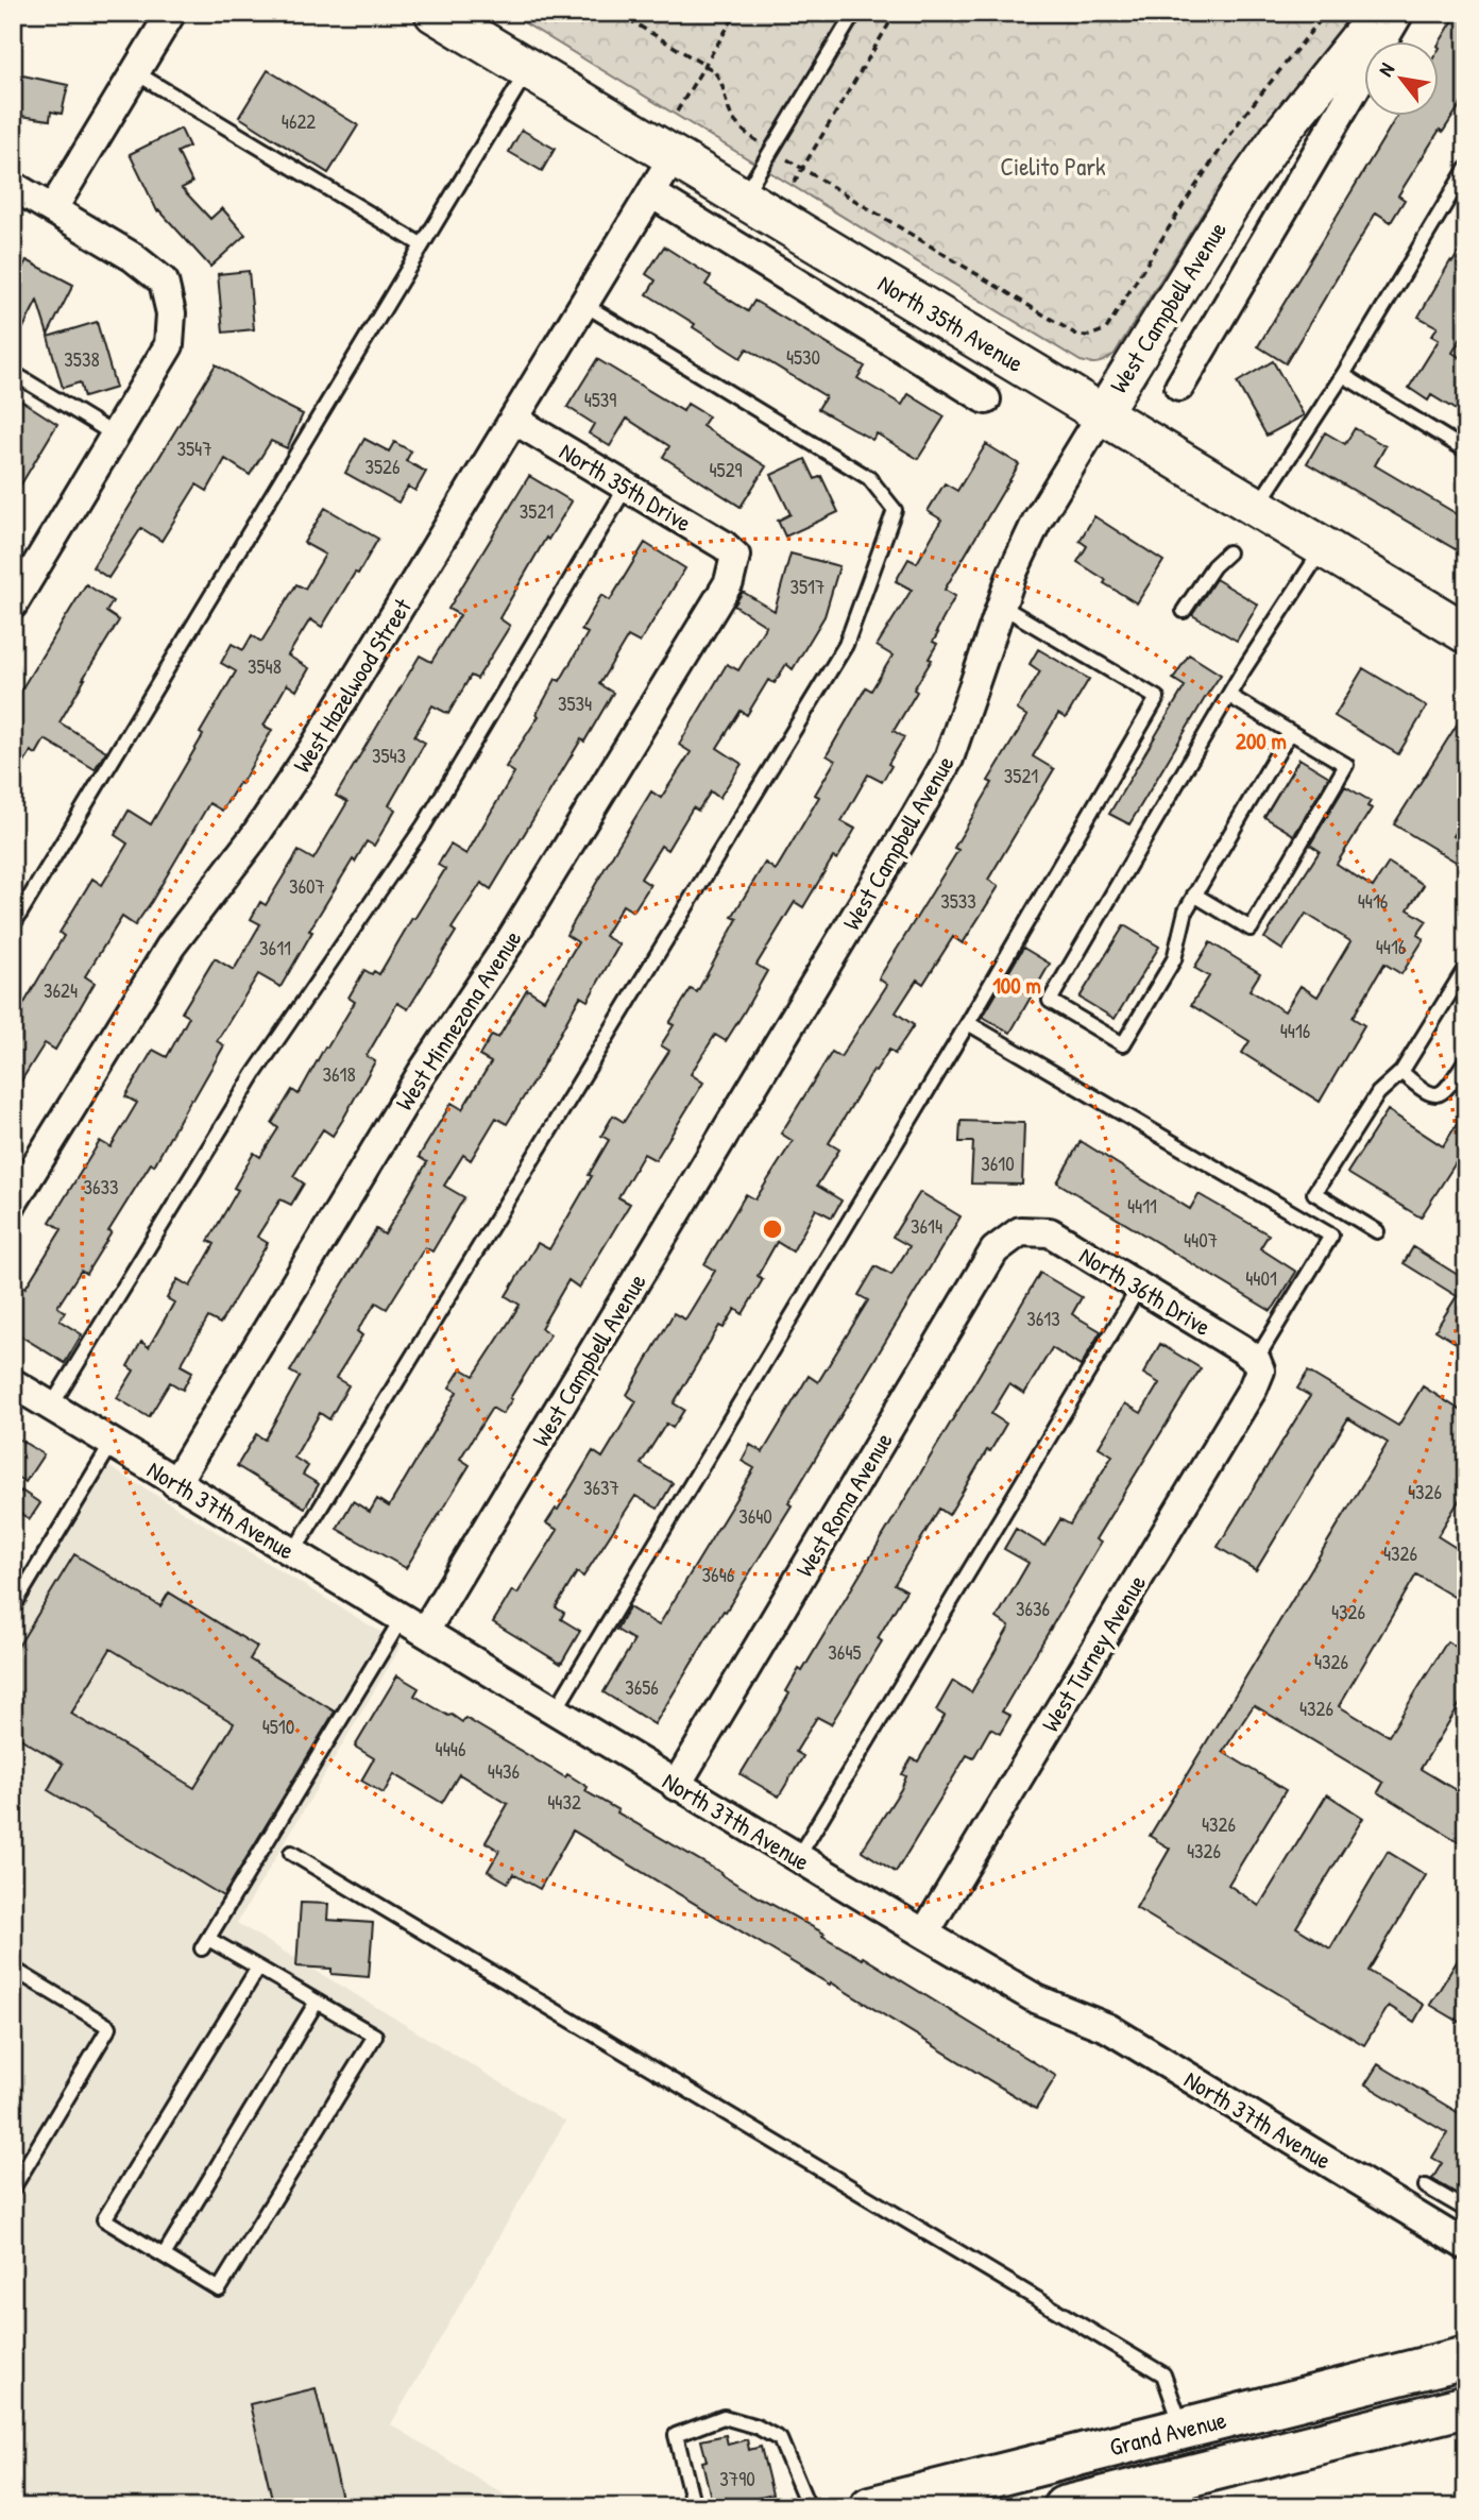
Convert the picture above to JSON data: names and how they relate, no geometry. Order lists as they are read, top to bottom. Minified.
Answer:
{"streets":{"highway":["Grand Avenue"],"main road":["North 35th Avenue"],"street":["West Campbell Avenue","North 35th Drive","West Hazelwood Street","West Minnezona Avenue","North 36th Drive","West Roma Avenue","North 37th Avenue","West Turney Avenue"]},"crossings":[["West Campbell Avenue","North 35th Avenue"],["West Campbell Avenue","North 37th Avenue"],["North 35th Avenue","West Hazelwood Street"],["North 35th Drive","West Hazelwood Street"],["North 35th Drive","West Minnezona Avenue"],["West Minnezona Avenue","North 37th Avenue"],["North 36th Drive","West Roma Avenue"],["North 36th Drive","West Turney Avenue"],["West Roma Avenue","North 37th Avenue"],["North 37th Avenue","West Turney Avenue"]],"parks":["Cielito Park"],"house_numbers":["4622","4530","3538","4539","3547","3526","4529","3521","3517","3548","3534","3543","3521","3607","3533","4416","4416","3611","3624","4416","3618","3610","3633","4411","3614","4407","4401","3613","3637","4326","3640","4326","3646","3636","4326","3645","4326","3656","4326","4510","4446","4436","4432","4326","4326","3790"],"north":"top left","rings":["200 m","100 m"]}
